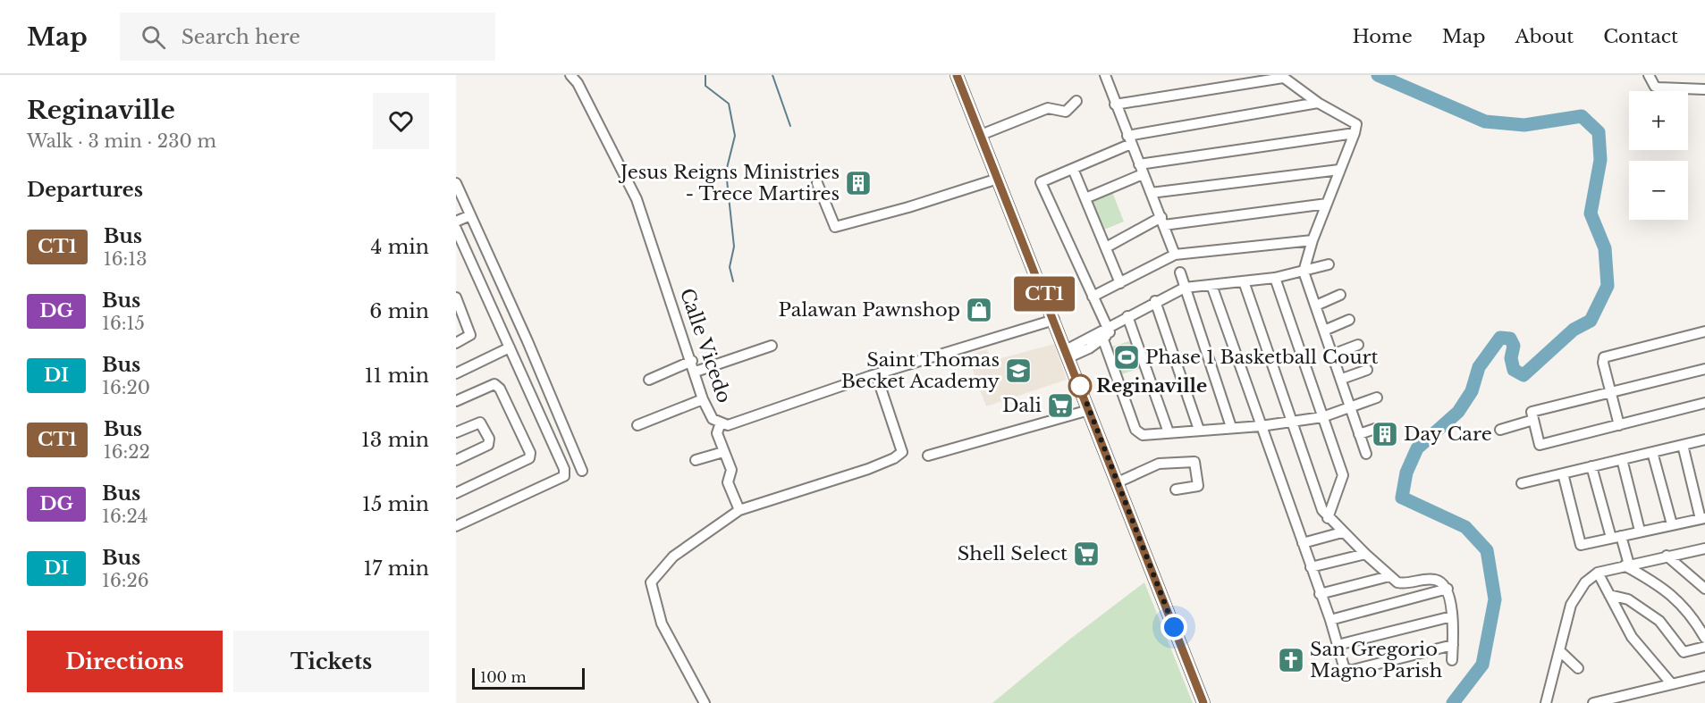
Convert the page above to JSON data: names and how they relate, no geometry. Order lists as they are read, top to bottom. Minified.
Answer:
{"streets":{"street":["Calle Vicedo"]},"places":{"building":["Jesus Reigns Ministries - Trece Martires","Day Care"],"shop":["Palawan Pawnshop"],"sports":["Phase 1 Basketball Court"],"school or university":["Saint Thomas Becket Academy"],"other":["Reginaville"],"supermarket":["Dali","Shell Select"],"church":["San Gregorio Magno Parish"]},"lines":["bus line CT1"],"scale_bar":"100 m","page":{"header":"Map","search":"Search here","nav":["Home","Map","About","Contact"],"heading":[["Reginaville","Walk · 3 min · 230 m"],"Departures"],"on_map":"CT1","map_buttons":["+","−"],"list":[{"mark":"CT1","name":"Bus","note":"16:13","value":"4 min"},{"mark":"DG","name":"Bus","note":"16:15","value":"6 min"},{"mark":"DI","name":"Bus","note":"16:20","value":"11 min"},{"mark":"CT1","name":"Bus","note":"16:22","value":"13 min"},{"mark":"DG","name":"Bus","note":"16:24","value":"15 min"},{"mark":"DI","name":"Bus","note":"16:26","value":"17 min"}],"buttons":["Directions","Tickets"],"scale":"100 m"}}
